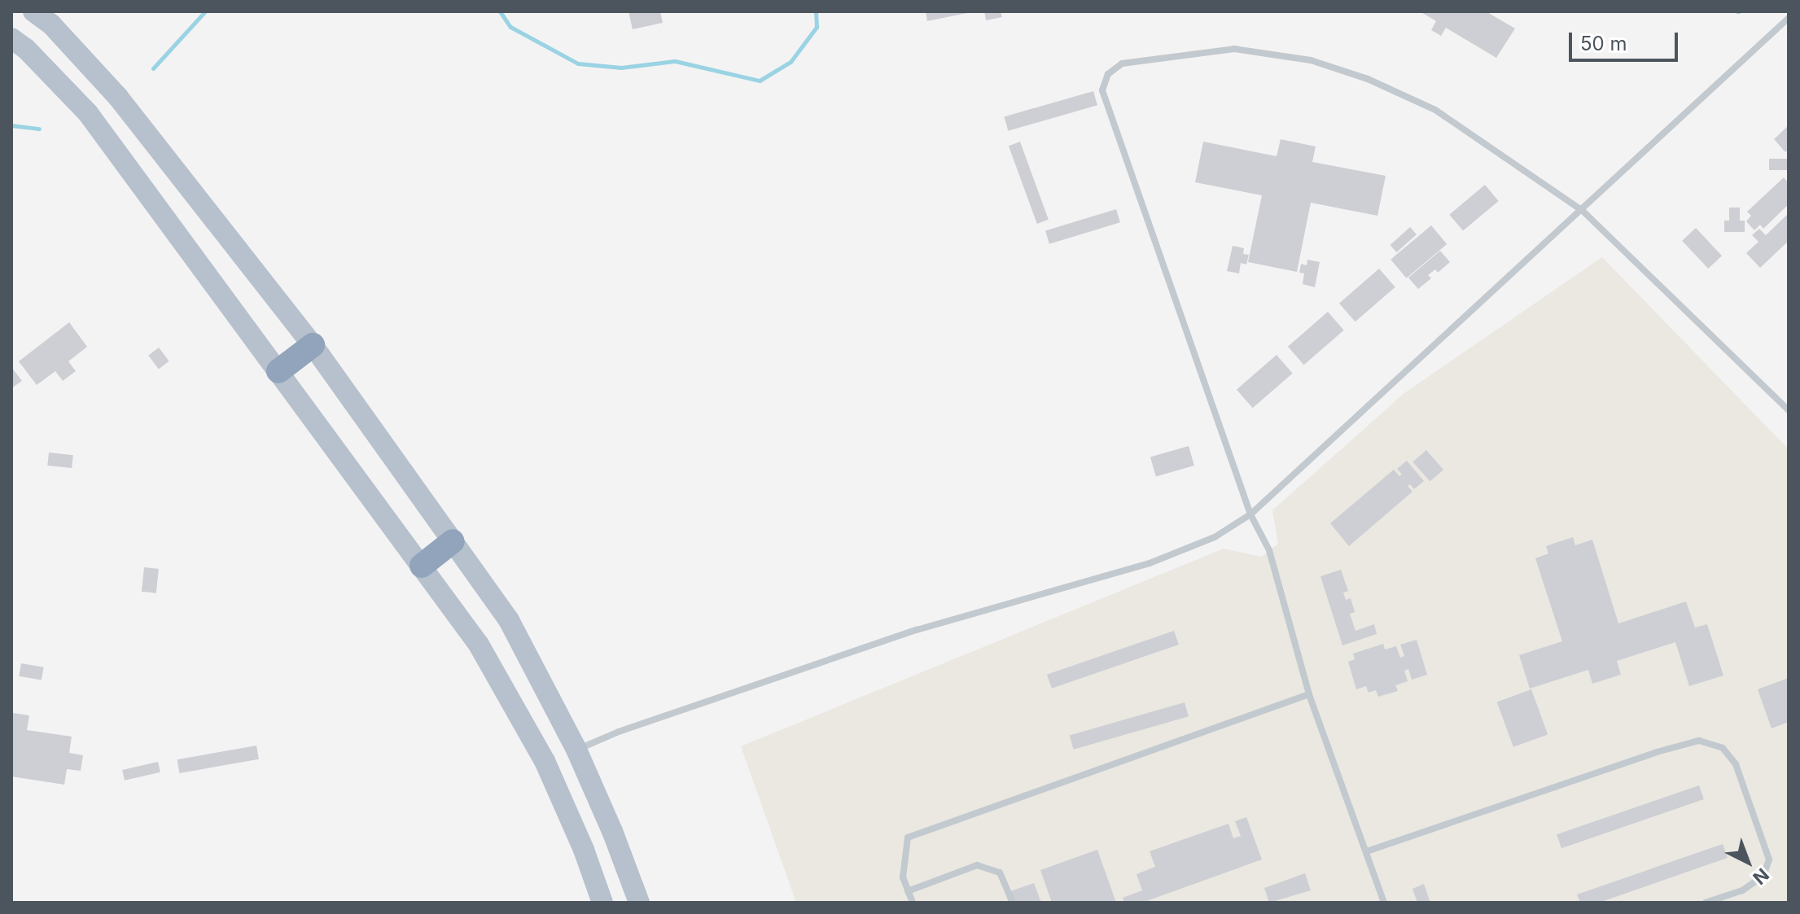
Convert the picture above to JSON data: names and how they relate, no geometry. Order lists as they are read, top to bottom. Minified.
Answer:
{"scale_bar":"50 m","north":"bottom right"}
